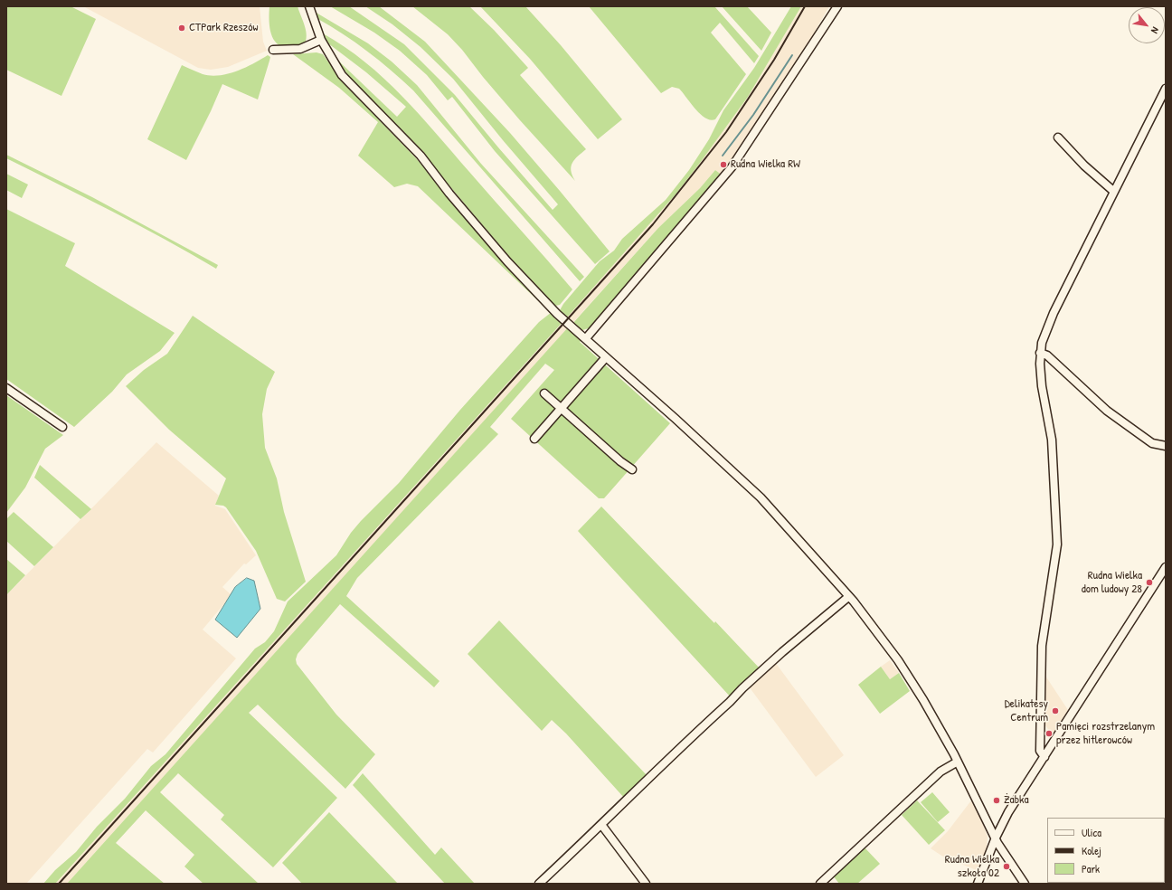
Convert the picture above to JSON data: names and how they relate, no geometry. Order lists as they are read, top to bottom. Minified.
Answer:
{"places":["CTPark Rzeszów","Rudna Wielka RW","Rudna Wielka dom ludowy 28","Delikatesy Centrum","Pamięci rozstrzelanym przez hitlerowców","Żabka","Rudna Wielka szkoła 02"],"legend":["Ulica","Kolej","Park"],"north":"bottom right"}
